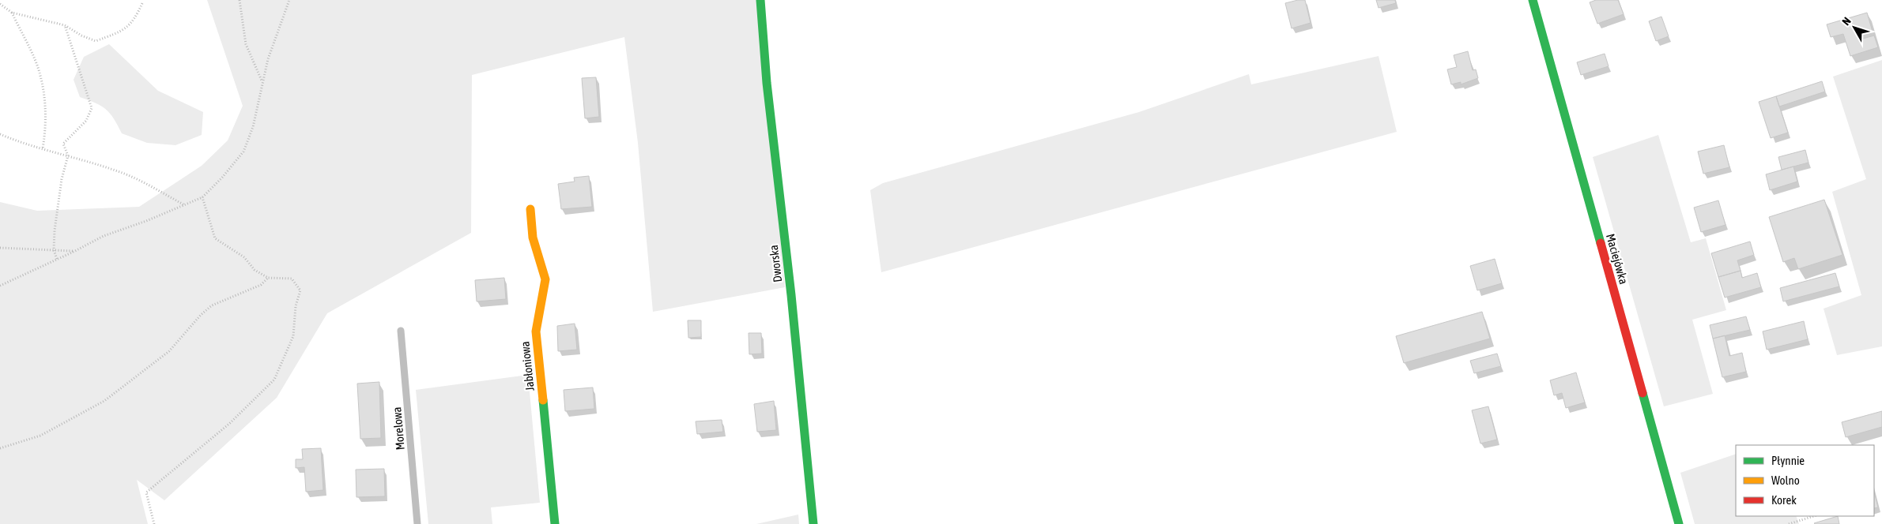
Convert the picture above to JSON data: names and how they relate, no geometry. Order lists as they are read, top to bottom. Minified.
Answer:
{"streets":{"street":["Maciejówka","Dworska","Jabłoniowa"],"lane":["Morelowa"]},"legend":["Płynnie","Wolno","Korek"],"north":"top left"}
